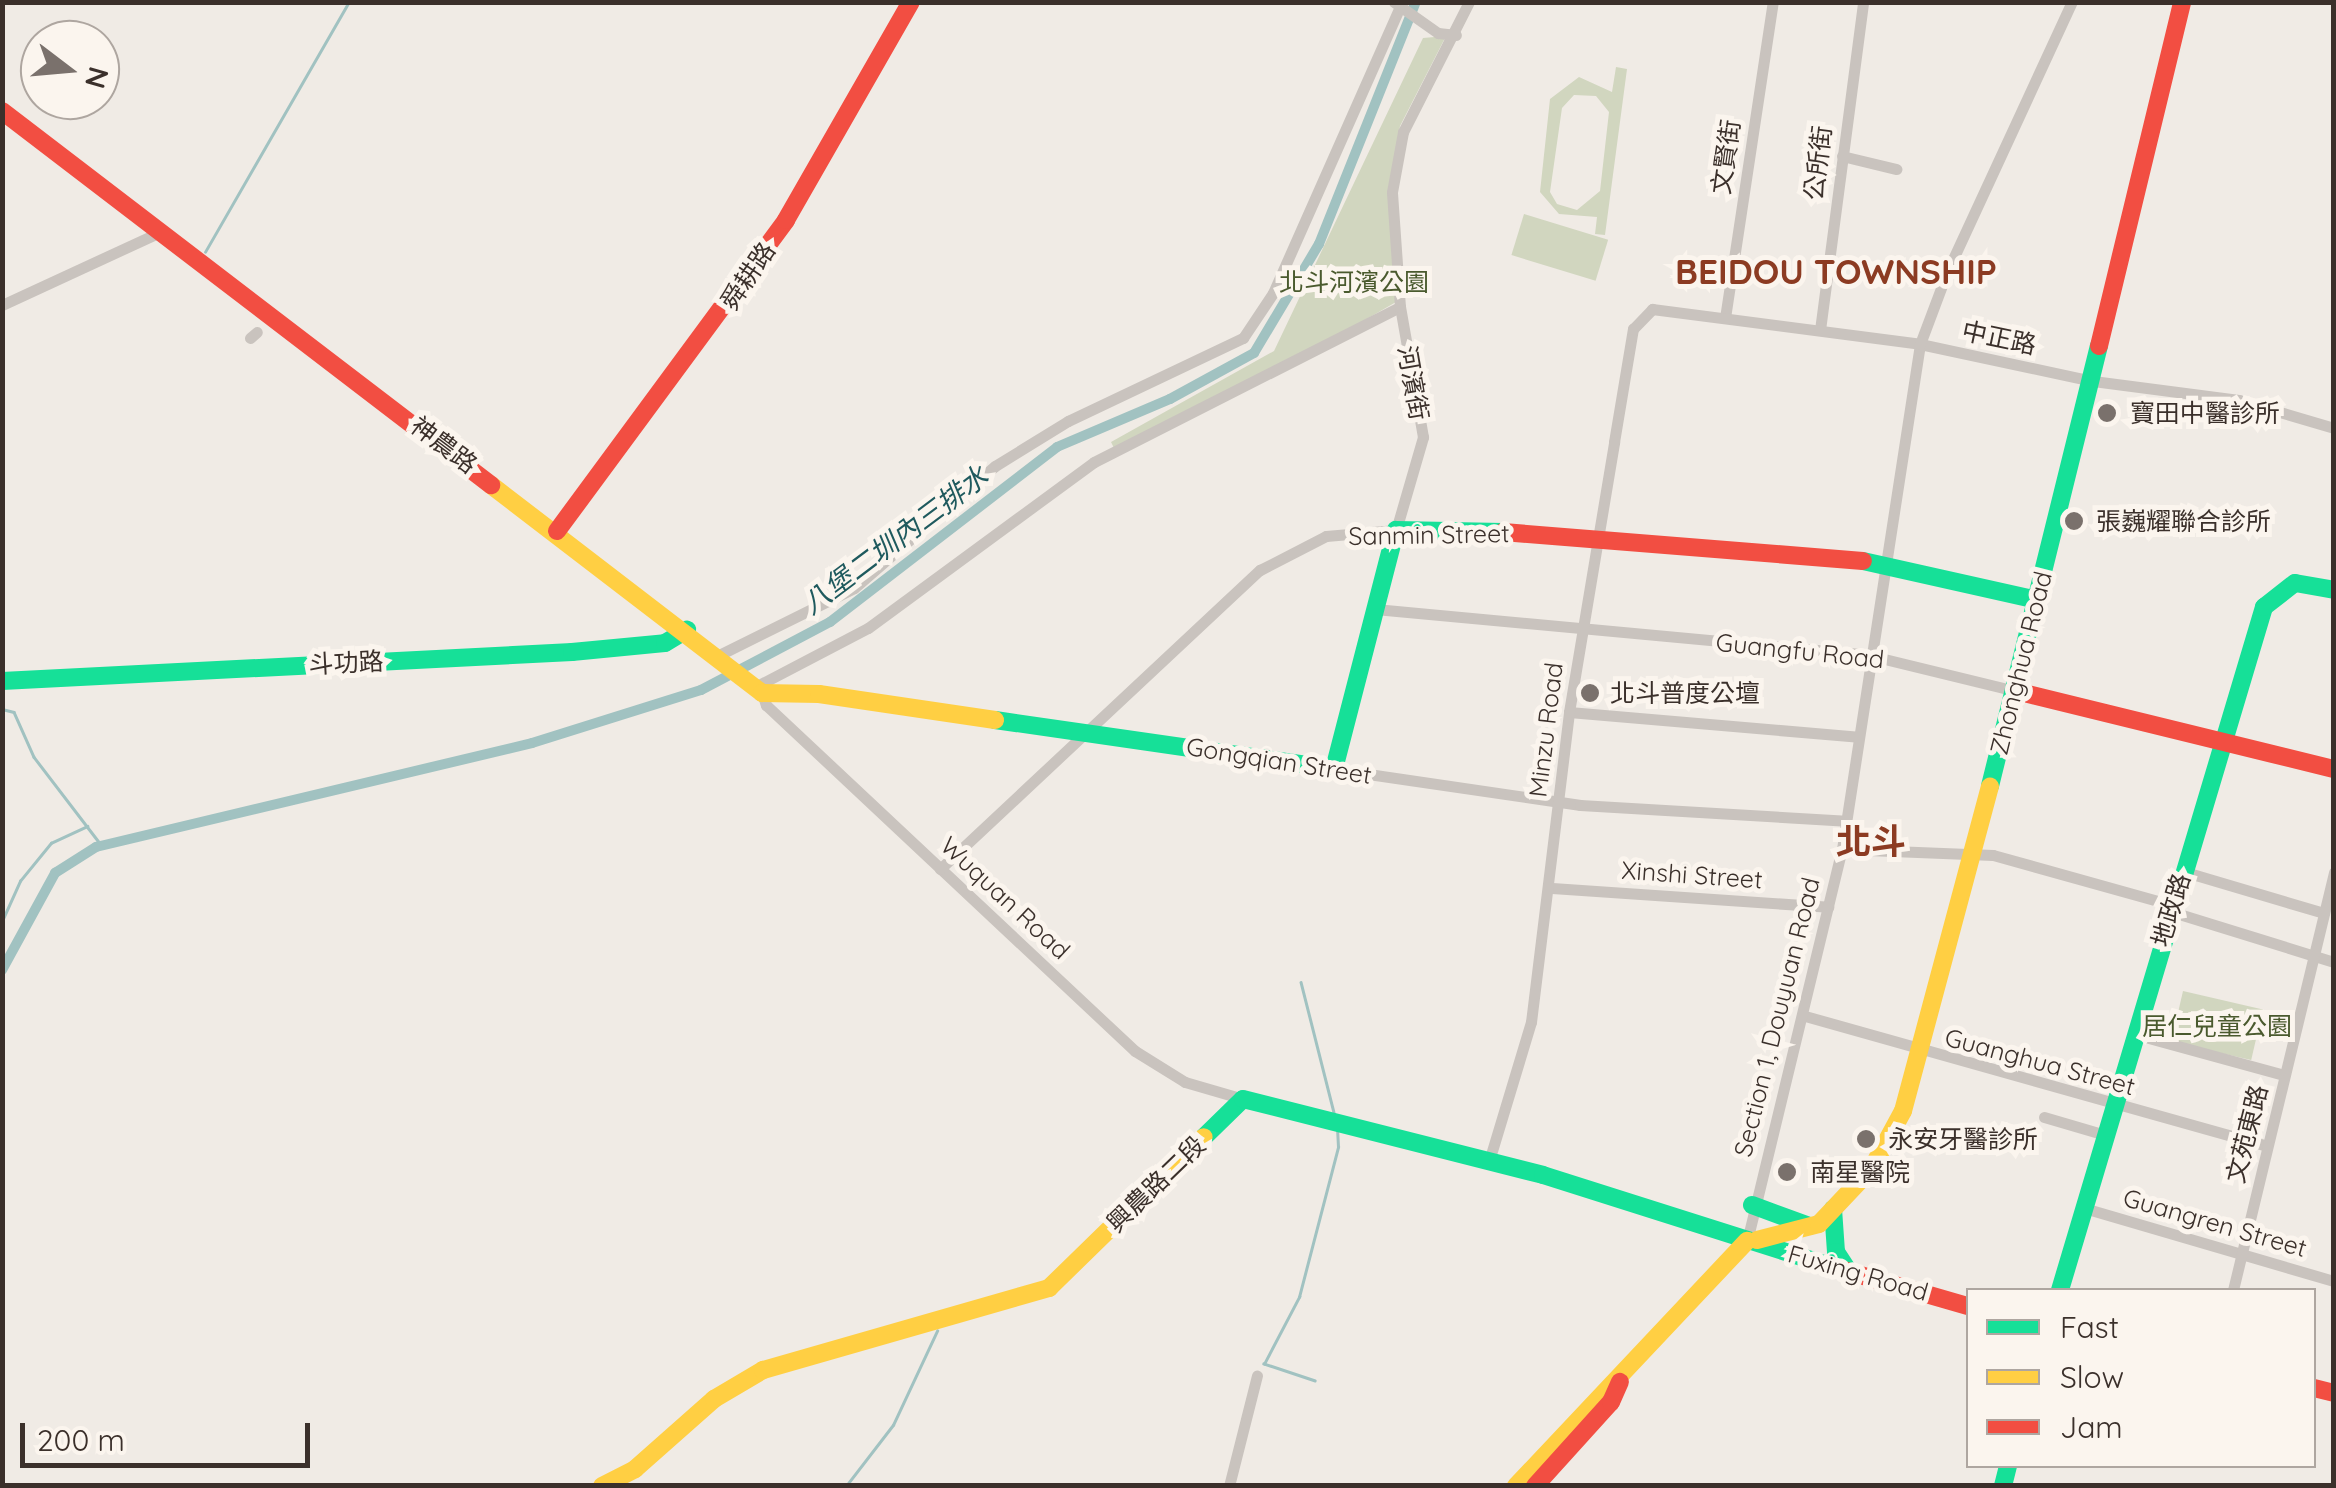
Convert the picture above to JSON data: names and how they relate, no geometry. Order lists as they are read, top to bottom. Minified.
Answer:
{"streets":{"street":["文賢街","公所街","舜耕路","中正路","河濱街","神農路","Sanmin Street","Guangfu Road","斗功路","Zhonghua Road","Minzu Road","Gongqian Street","Xinshi Street","Wuquan Road","地政路","Section 1, Douyuan Road","Guanghua Street","文苑東路","興農路二段","Guangren Street","Fuxing Road"]},"crossings":[["文賢街","中正路"],["公所街","中正路"],["舜耕路","神農路"],["中正路","Zhonghua Road"],["中正路","Minzu Road"],["中正路","Section 1, Douyuan Road"],["河濱街","Sanmin Street"],["河濱街","Guangfu Road"],["河濱街","Gongqian Street"],["神農路","斗功路"],["Sanmin Street","Zhonghua Road"],["Sanmin Street","Minzu Road"],["Sanmin Street","Gongqian Street"],["Sanmin Street","Wuquan Road"],["Sanmin Street","Section 1, Douyuan Road"],["Guangfu Road","Zhonghua Road"],["Guangfu Road","Minzu Road"],["Guangfu Road","地政路"],["Guangfu Road","Section 1, Douyuan Road"],["Zhonghua Road","Guanghua Street"],["Minzu Road","Gongqian Street"],["Minzu Road","Xinshi Street"],["Gongqian Street","Wuquan Road"],["Gongqian Street","Section 1, Douyuan Road"],["Xinshi Street","Section 1, Douyuan Road"],["Wuquan Road","興農路二段"],["地政路","Guanghua Street"],["地政路","Guangren Street"],["Section 1, Douyuan Road","Guanghua Street"],["Section 1, Douyuan Road","Fuxing Road"],["Guanghua Street","文苑東路"],["文苑東路","Guangren Street"]],"districts":["BEIDOU TOWNSHIP","北斗"],"water":["八堡二圳內三排水"],"parks":["北斗河濱公園","居仁兒童公園"],"places":["寶田中醫診所","張巍耀聯合診所","北斗普度公壇","永安牙醫診所","南星醫院"],"legend":["Fast","Slow","Jam"],"scale_bar":"200 m","north":"right"}
